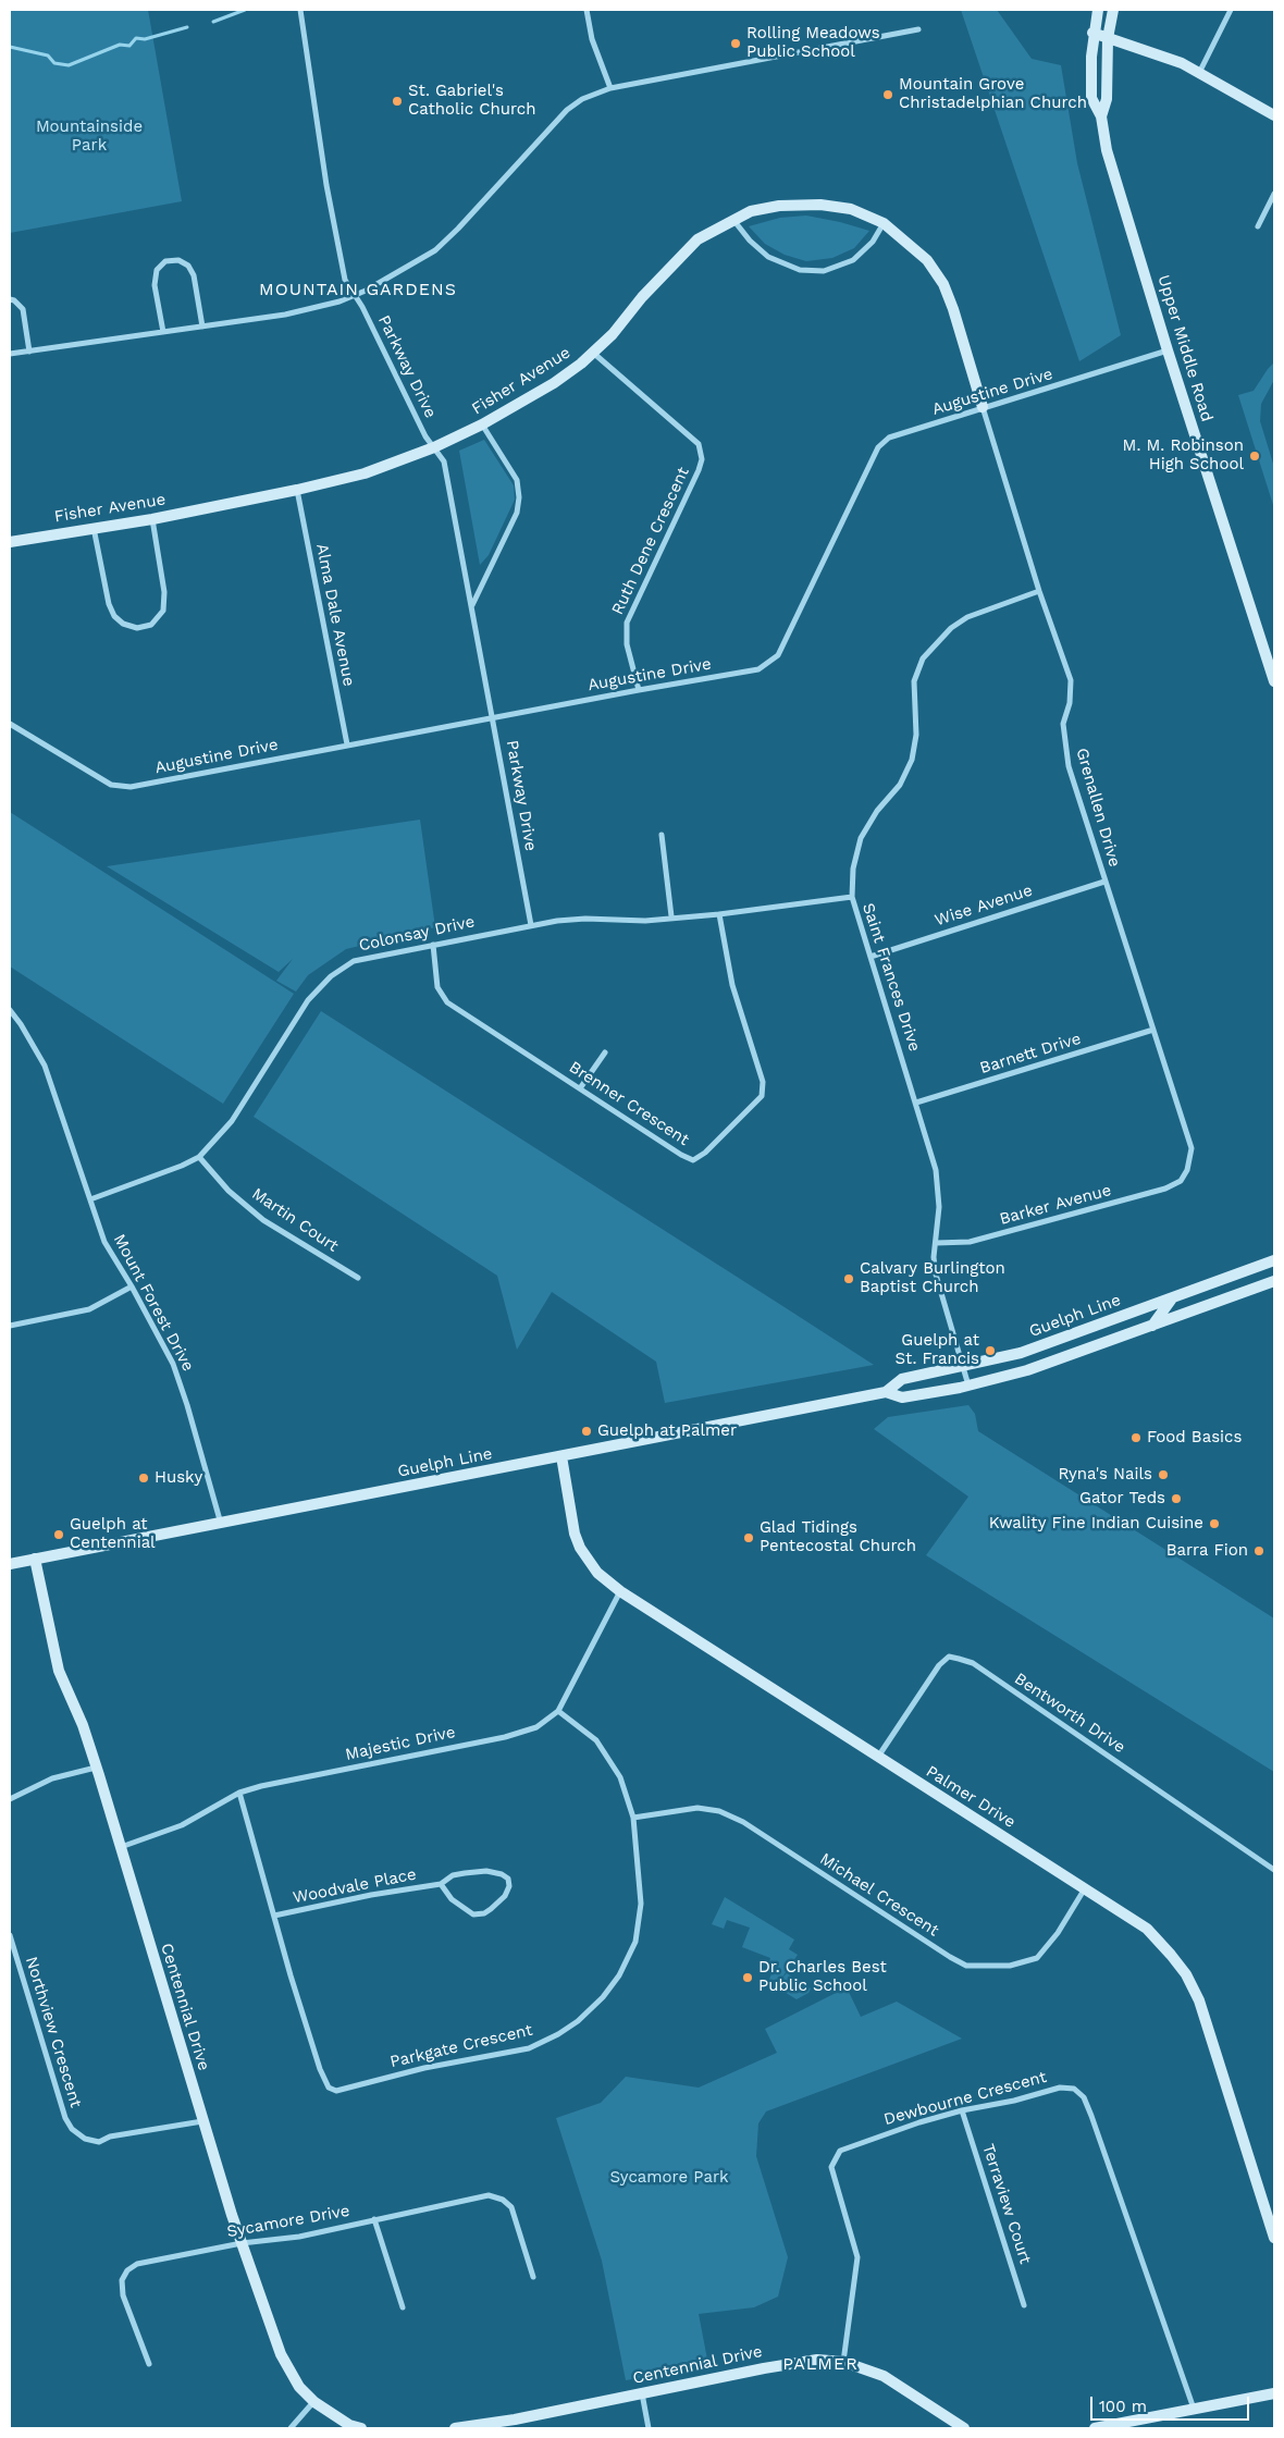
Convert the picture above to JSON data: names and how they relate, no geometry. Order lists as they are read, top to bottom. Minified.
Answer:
{"streets":{"street":["Upper Middle Road","Parkway Drive","Fisher Avenue","Augustine Drive","Ruth Dene Crescent","Alma Dale Avenue","Grenallen Drive","Wise Avenue","Colonsay Drive","Saint Frances Drive","Barnett Drive","Brenner Crescent","Barker Avenue","Martin Court","Mount Forest Drive","Guelph Line","Bentworth Drive","Majestic Drive","Palmer Drive","Woodvale Place","Michael Crescent","Centennial Drive","Northview Crescent","Parkgate Crescent","Dewbourne Crescent","Terraview Court","Sycamore Drive"]},"crossings":[["Upper Middle Road","Augustine Drive"],["Parkway Drive","Fisher Avenue"],["Parkway Drive","Augustine Drive"],["Parkway Drive","Colonsay Drive"],["Fisher Avenue","Augustine Drive"],["Fisher Avenue","Ruth Dene Crescent"],["Fisher Avenue","Alma Dale Avenue"],["Fisher Avenue","Grenallen Drive"],["Augustine Drive","Ruth Dene Crescent"],["Augustine Drive","Alma Dale Avenue"],["Augustine Drive","Grenallen Drive"],["Grenallen Drive","Wise Avenue"],["Grenallen Drive","Saint Frances Drive"],["Grenallen Drive","Barnett Drive"],["Grenallen Drive","Barker Avenue"],["Wise Avenue","Saint Frances Drive"],["Colonsay Drive","Saint Frances Drive"],["Colonsay Drive","Brenner Crescent"],["Colonsay Drive","Martin Court"],["Colonsay Drive","Mount Forest Drive"],["Saint Frances Drive","Barnett Drive"],["Saint Frances Drive","Barker Avenue"],["Saint Frances Drive","Guelph Line"],["Mount Forest Drive","Guelph Line"],["Guelph Line","Palmer Drive"],["Guelph Line","Centennial Drive"],["Bentworth Drive","Palmer Drive"],["Majestic Drive","Palmer Drive"],["Majestic Drive","Centennial Drive"],["Majestic Drive","Parkgate Crescent"],["Palmer Drive","Michael Crescent"],["Woodvale Place","Parkgate Crescent"],["Michael Crescent","Parkgate Crescent"],["Centennial Drive","Northview Crescent"],["Centennial Drive","Dewbourne Crescent"],["Centennial Drive","Sycamore Drive"],["Dewbourne Crescent","Terraview Court"]],"districts":["MOUNTAIN GARDENS","PALMER"],"parks":["Mountainside Park","Sycamore Park"],"places":["Rolling Meadows Public School","Mountain Grove Christadelphian Church","St. Gabriel's Catholic Church","M. M. Robinson High School","Calvary Burlington Baptist Church","Guelph at St. Francis","Guelph at Palmer","Food Basics","Ryna's Nails","Husky","Gator Teds","Kwality Fine Indian Cuisine","Guelph at Centennial","Glad Tidings Pentecostal Church","Barra Fion","Dr. Charles Best Public School"],"scale_bar":"100 m"}
